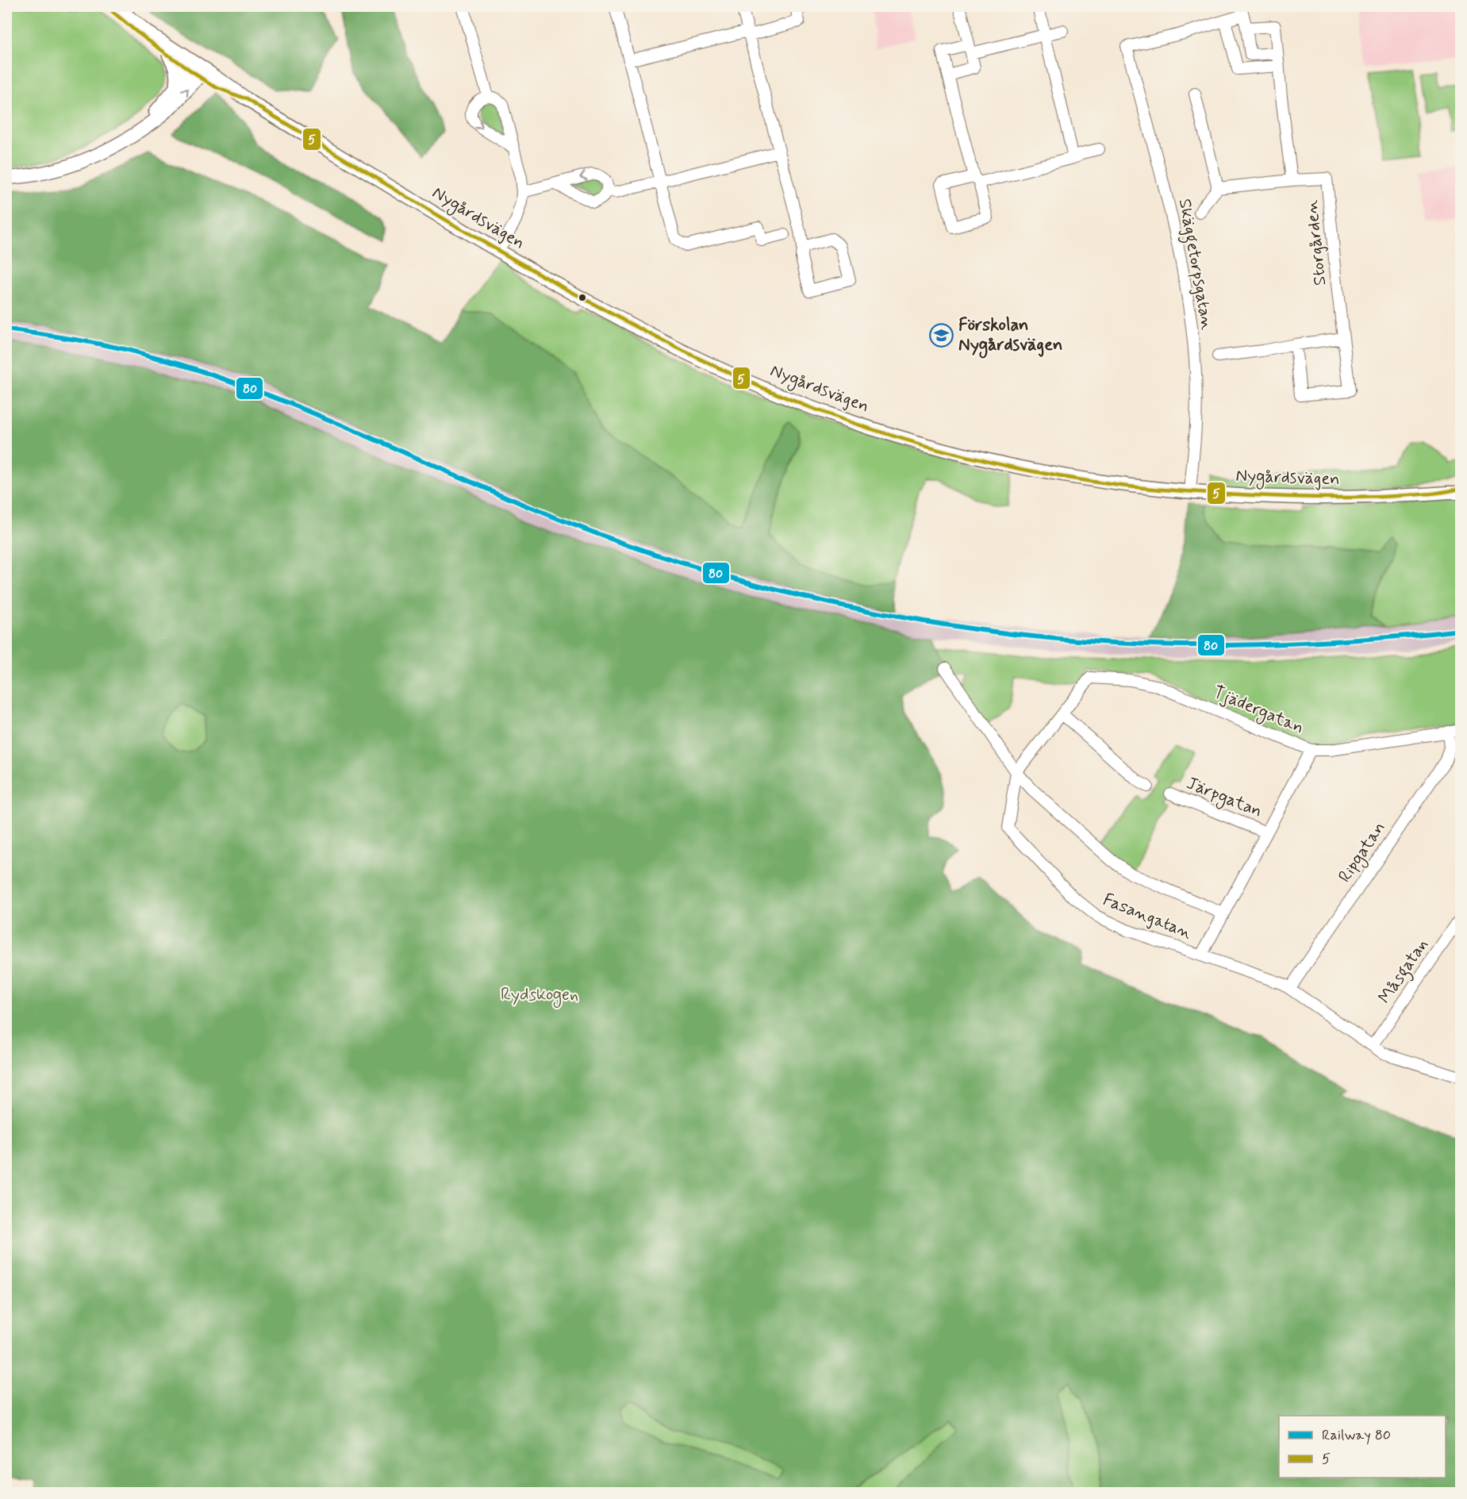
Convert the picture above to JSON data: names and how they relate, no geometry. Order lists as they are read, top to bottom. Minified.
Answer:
{"streets":{"street":["Nygårdsvägen","Storgården","Skäggetorpsgatan","Tjädergatan","Järpgatan","Ripgatan","Fasangatan","Måsgatan"]},"crossings":[["Nygårdsvägen","Skäggetorpsgatan"],["Tjädergatan","Järpgatan"],["Tjädergatan","Ripgatan"],["Tjädergatan","Fasangatan"],["Järpgatan","Fasangatan"],["Ripgatan","Fasangatan"],["Fasangatan","Måsgatan"]],"parks":["Rydskogen"],"places":{"school or university":["Förskolan Nygårdsvägen"]},"lines":["transit line 5","rail line 80"],"legend":["Railway 80","5"]}
